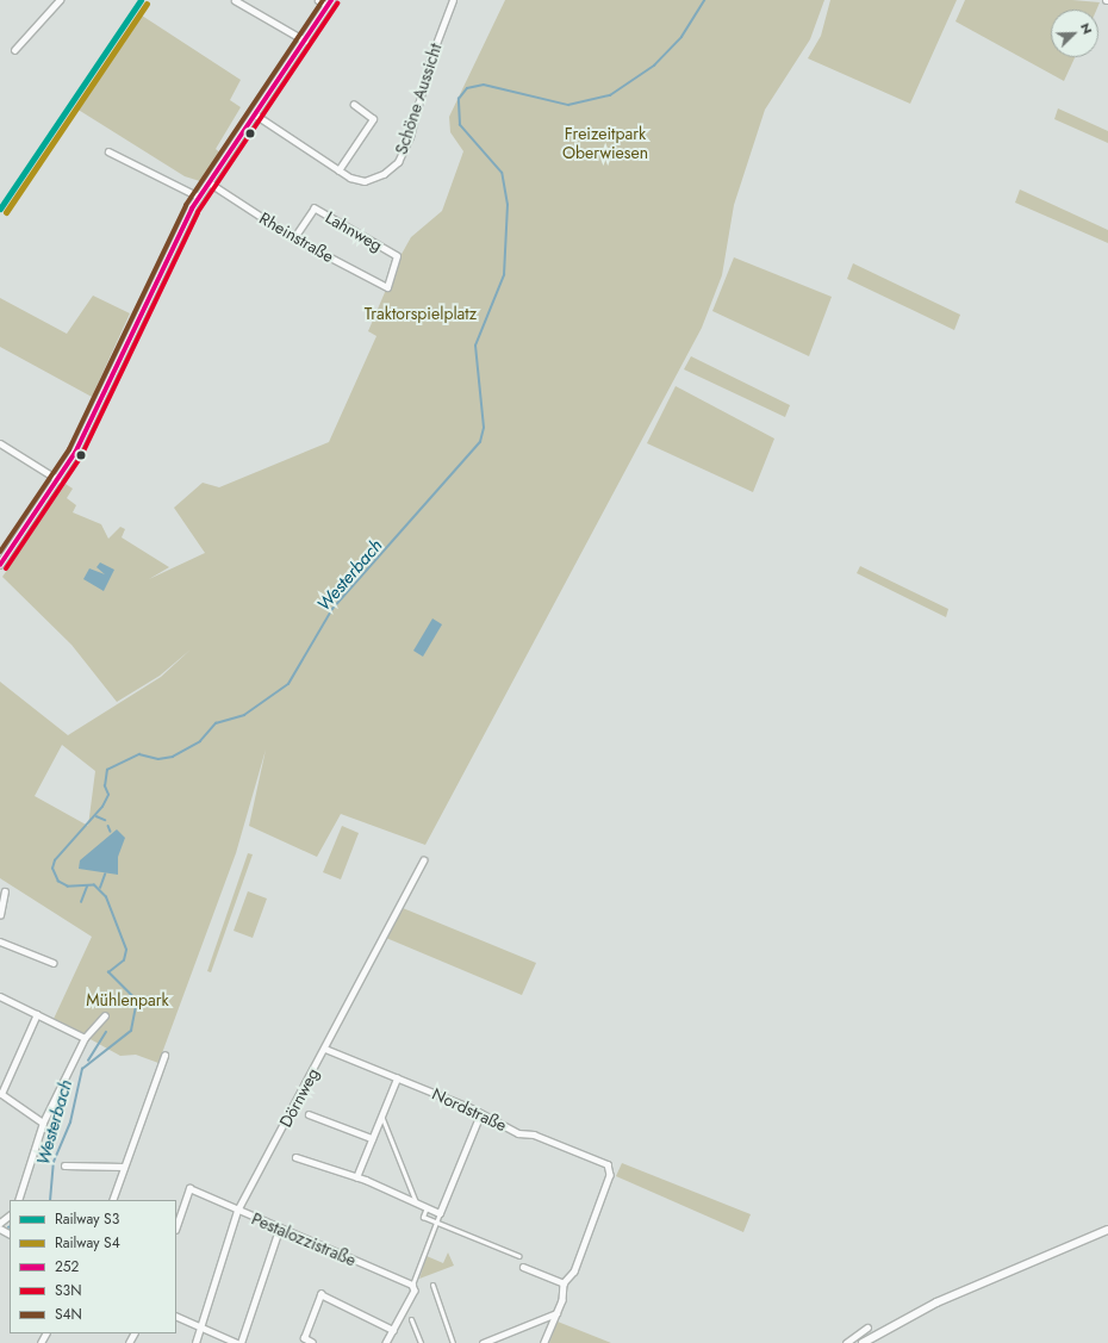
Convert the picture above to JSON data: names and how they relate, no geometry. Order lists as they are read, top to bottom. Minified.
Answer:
{"streets":{"street":["Schöne Aussicht","Lahnweg","Rheinstraße","Dörnweg","Nordstraße","Pestalozzistraße"]},"crossings":[["Lahnweg","Rheinstraße"],["Dörnweg","Nordstraße"],["Dörnweg","Pestalozzistraße"]],"water":["Westerbach"],"parks":["Freizeitpark Oberwiesen","Traktorspielplatz","Mühlenpark"],"lines":["rail line S3","transit line 252","transit line S4N","rail line S4","transit line S3N"],"legend":["Railway S3","Railway S4","252","S3N","S4N"],"north":"top right"}
